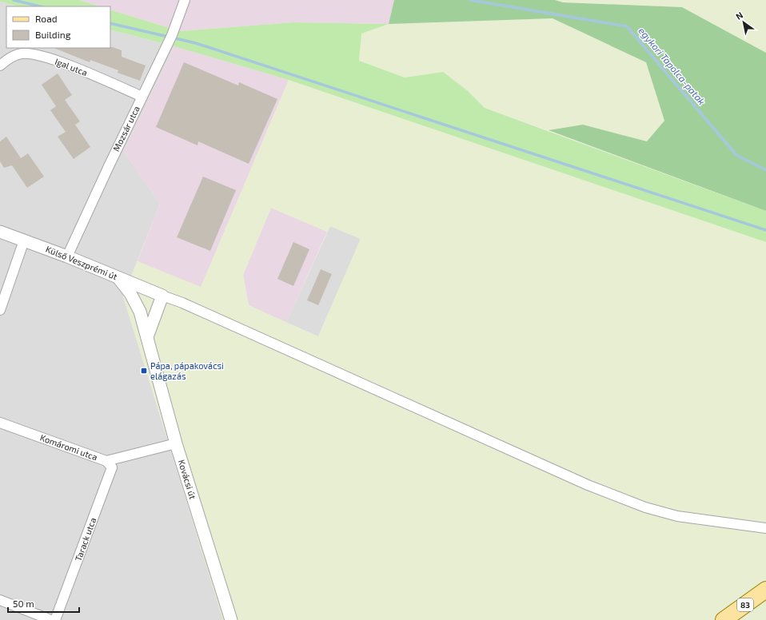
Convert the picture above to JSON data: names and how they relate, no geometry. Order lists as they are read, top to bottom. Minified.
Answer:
{"streets":{"main road":["83"],"street":["Igal utca","Mozsár utca","Külső Veszprémi út","Komáromi utca","Kovácsi út","Tarack utca"]},"crossings":[["Igal utca","Mozsár utca"],["Mozsár utca","Külső Veszprémi út"],["Külső Veszprémi út","Kovácsi út"],["Komáromi utca","Kovácsi út"],["Komáromi utca","Tarack utca"]],"water":["egykori Tapolca-patak"],"places":{"transit":["Pápa, pápakovácsi elágazás"]},"legend":["Road","Building"],"scale_bar":"50 m","north":"top left"}
